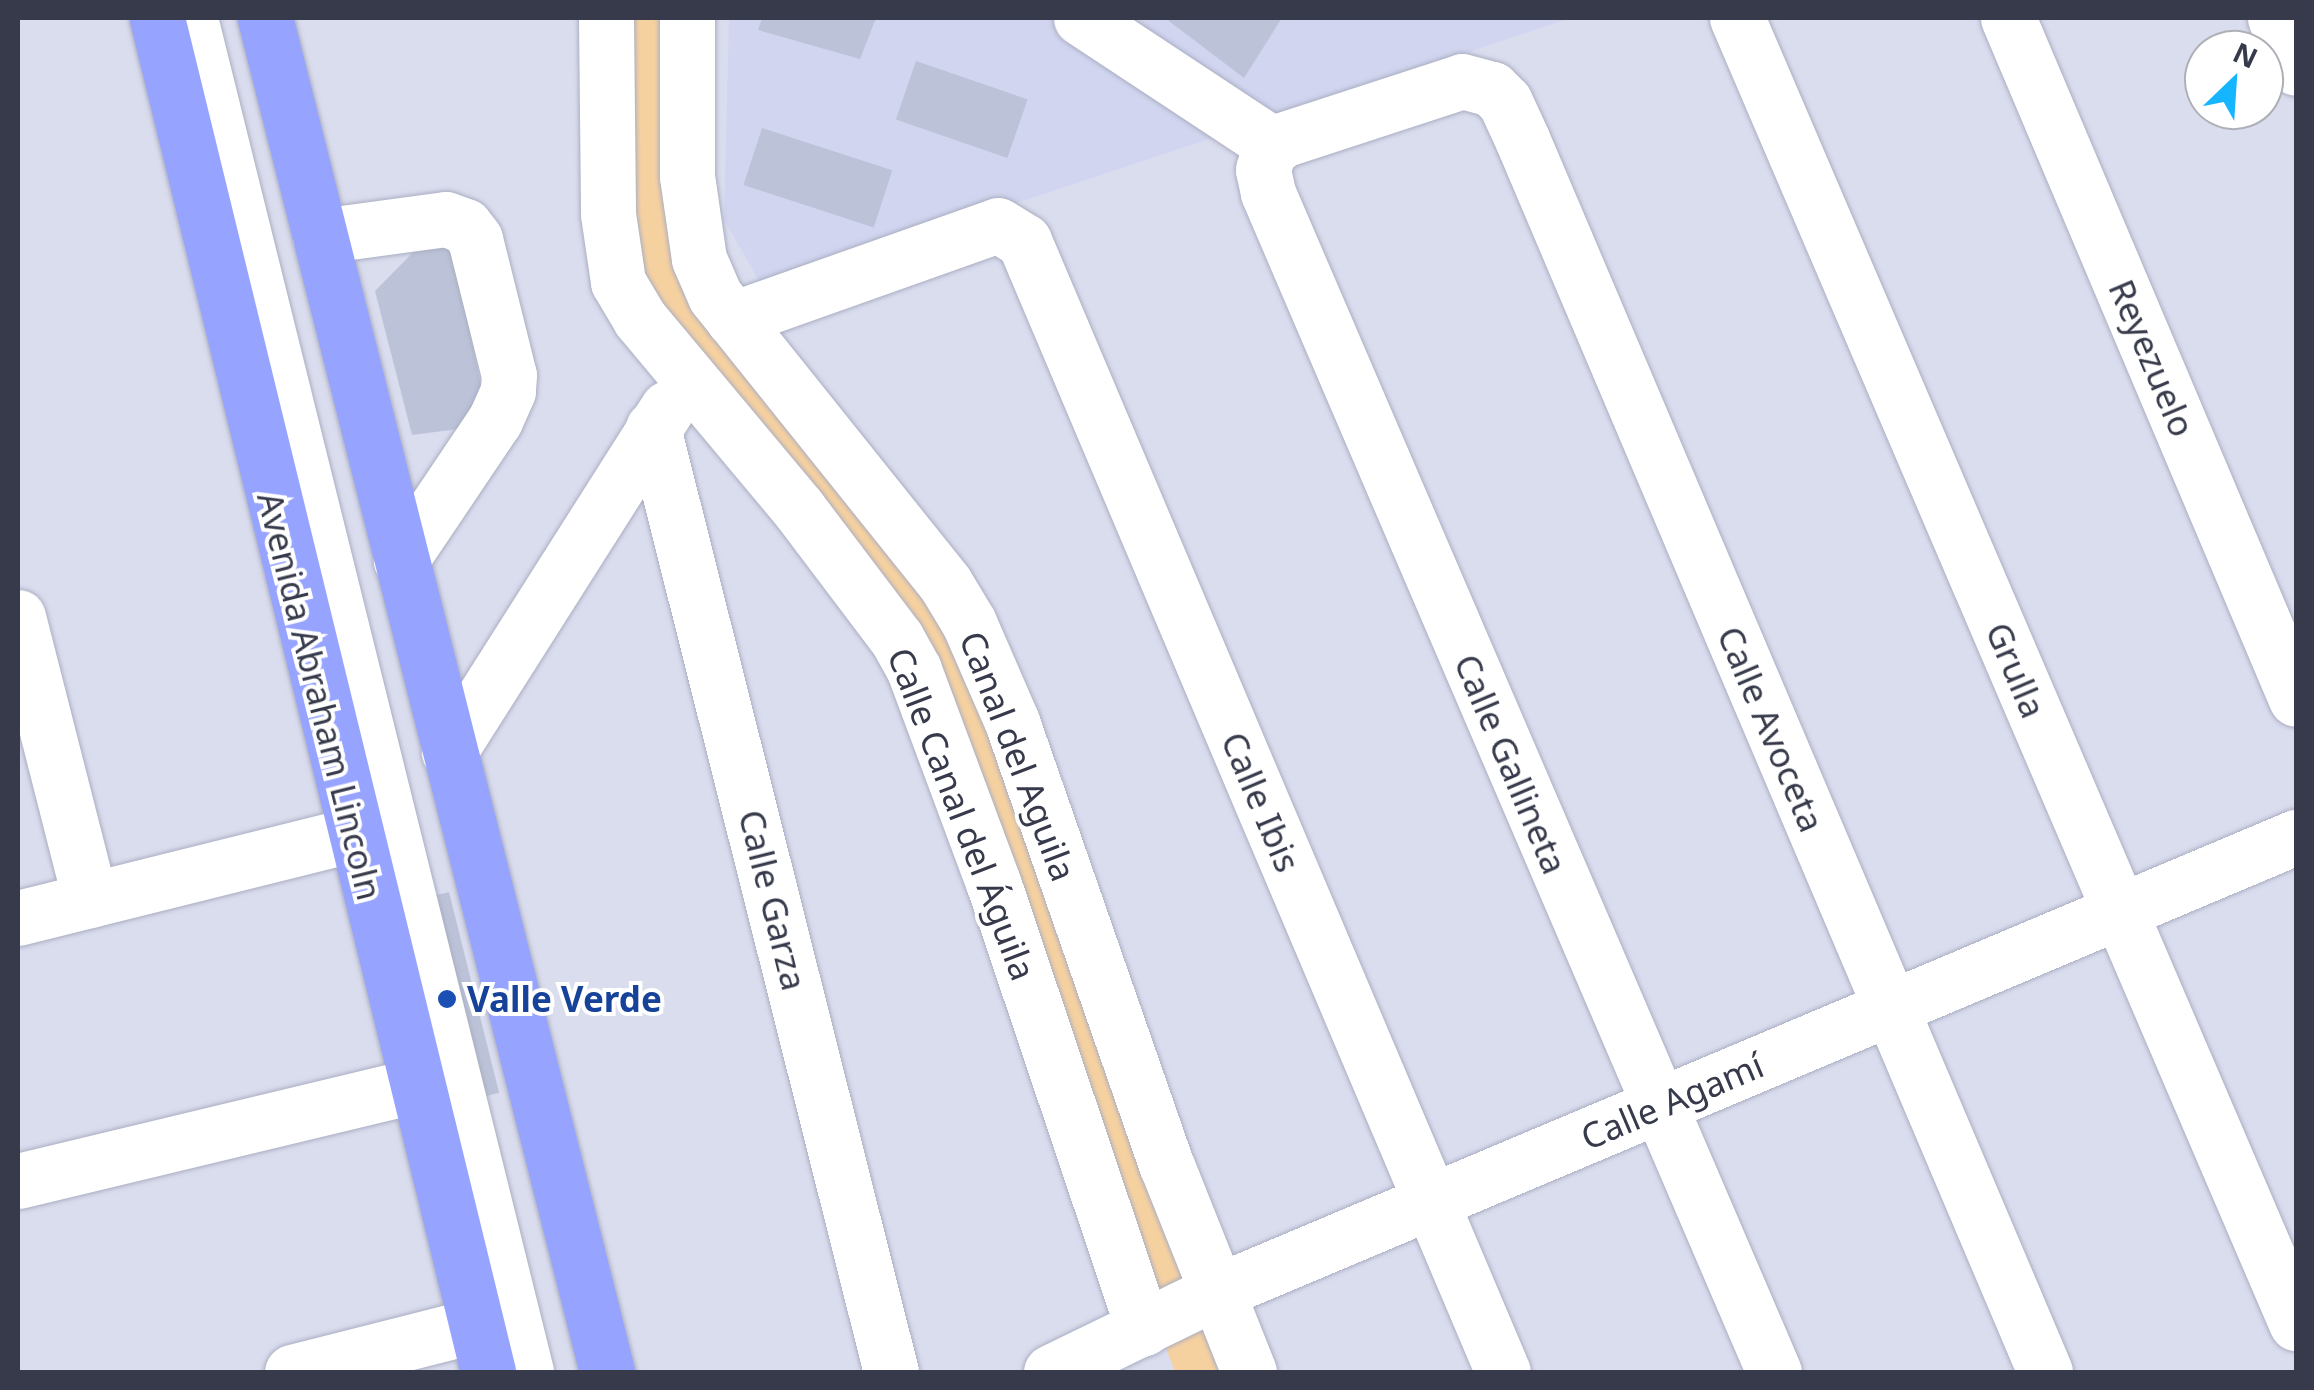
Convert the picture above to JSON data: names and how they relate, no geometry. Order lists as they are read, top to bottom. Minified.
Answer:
{"streets":{"main road":["Avenida Abraham Lincoln"],"street":["Reyezuelo","Grulla","Calle Avoceta","Canal del Aguila","Calle Gallineta","Calle Ibis","Calle Canal del Águila","Calle Garza","Calle Agamí"]},"crossings":[["Grulla","Calle Agamí"],["Calle Avoceta","Calle Gallineta"],["Calle Avoceta","Calle Agamí"],["Canal del Aguila","Calle Ibis"],["Canal del Aguila","Calle Canal del Águila"],["Canal del Aguila","Calle Agamí"],["Calle Gallineta","Calle Agamí"],["Calle Ibis","Calle Agamí"],["Calle Canal del Águila","Calle Agamí"]],"places":["Valle Verde"],"north":"top right"}
